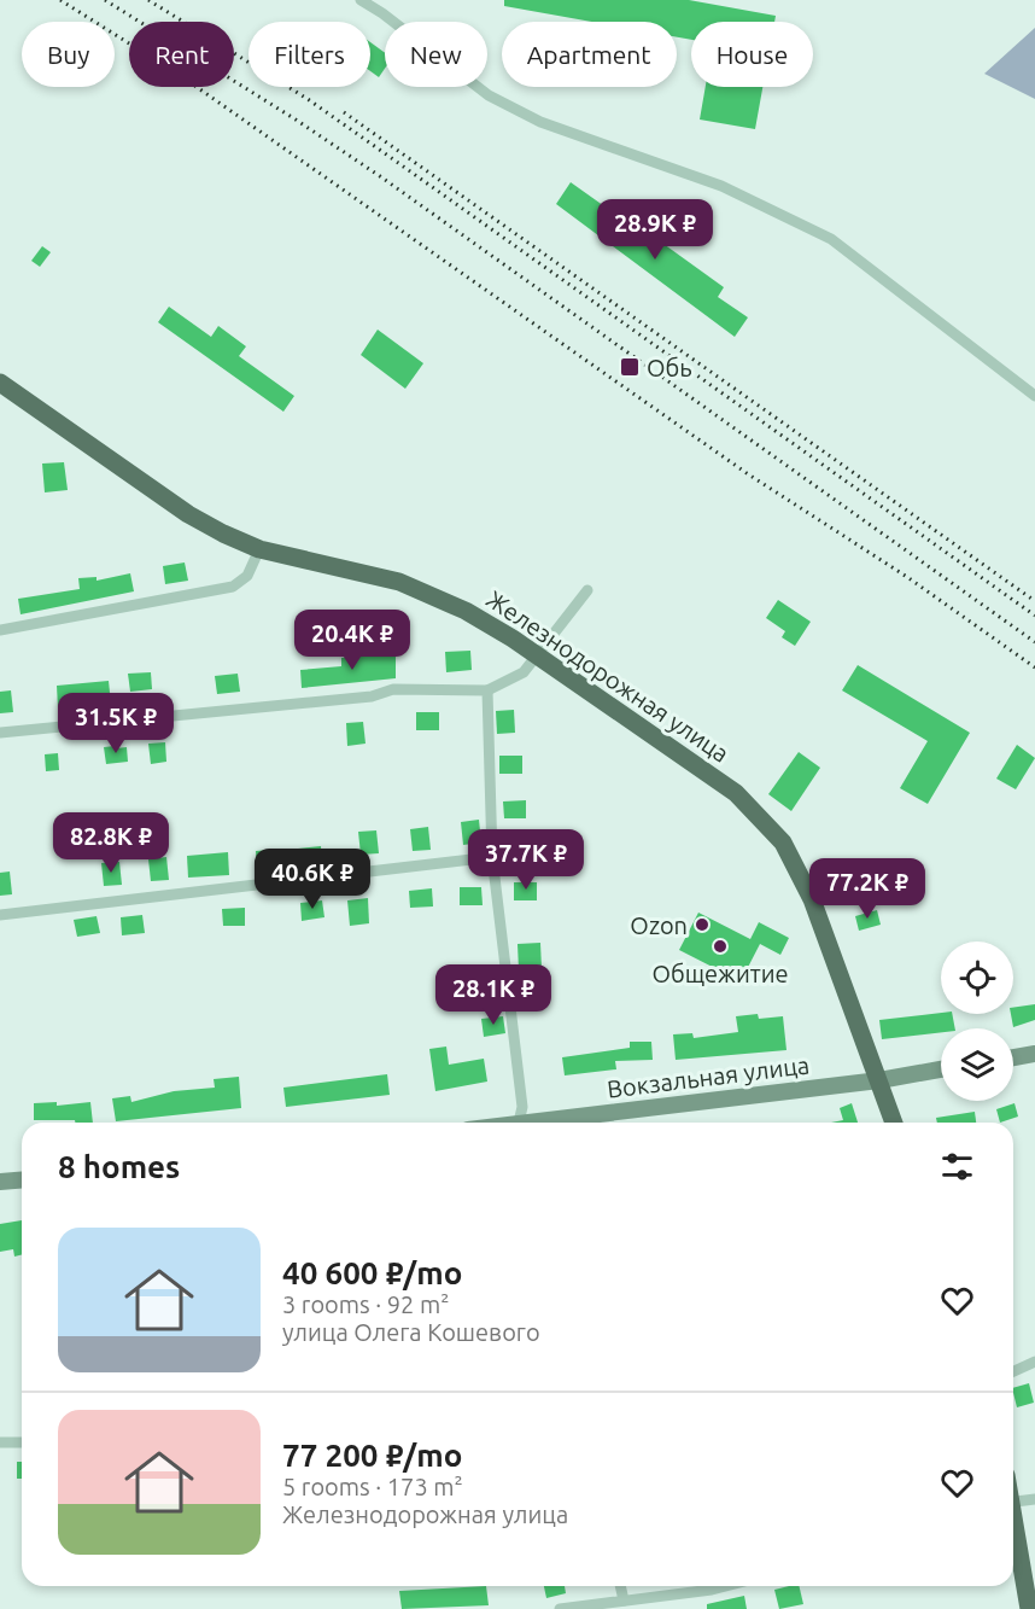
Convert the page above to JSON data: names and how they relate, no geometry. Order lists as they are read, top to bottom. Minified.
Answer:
{"streets":{"main road":["Железнодорожная улица"],"street":["Вокзальная улица"]},"crossings":[["Железнодорожная улица","Вокзальная улица"]],"places":{"transit":["Обь"],"other":["Ozon","Общежитие"]},"page":{"chip":["Buy","Rent","Filters","New","Apartment","House"],"price":["28.9K ₽","20.4K ₽","31.5K ₽","82.8K ₽","37.7K ₽","40.6K ₽","77.2K ₽","28.1K ₽"],"heading":"8 homes","list":[{"name":"40 600 ₽/mo","note":"3 rooms · 92 m² · улица Олега Кошевого"},{"name":"77 200 ₽/mo","note":"5 rooms · 173 m² · Железнодорожная улица"}]}}
